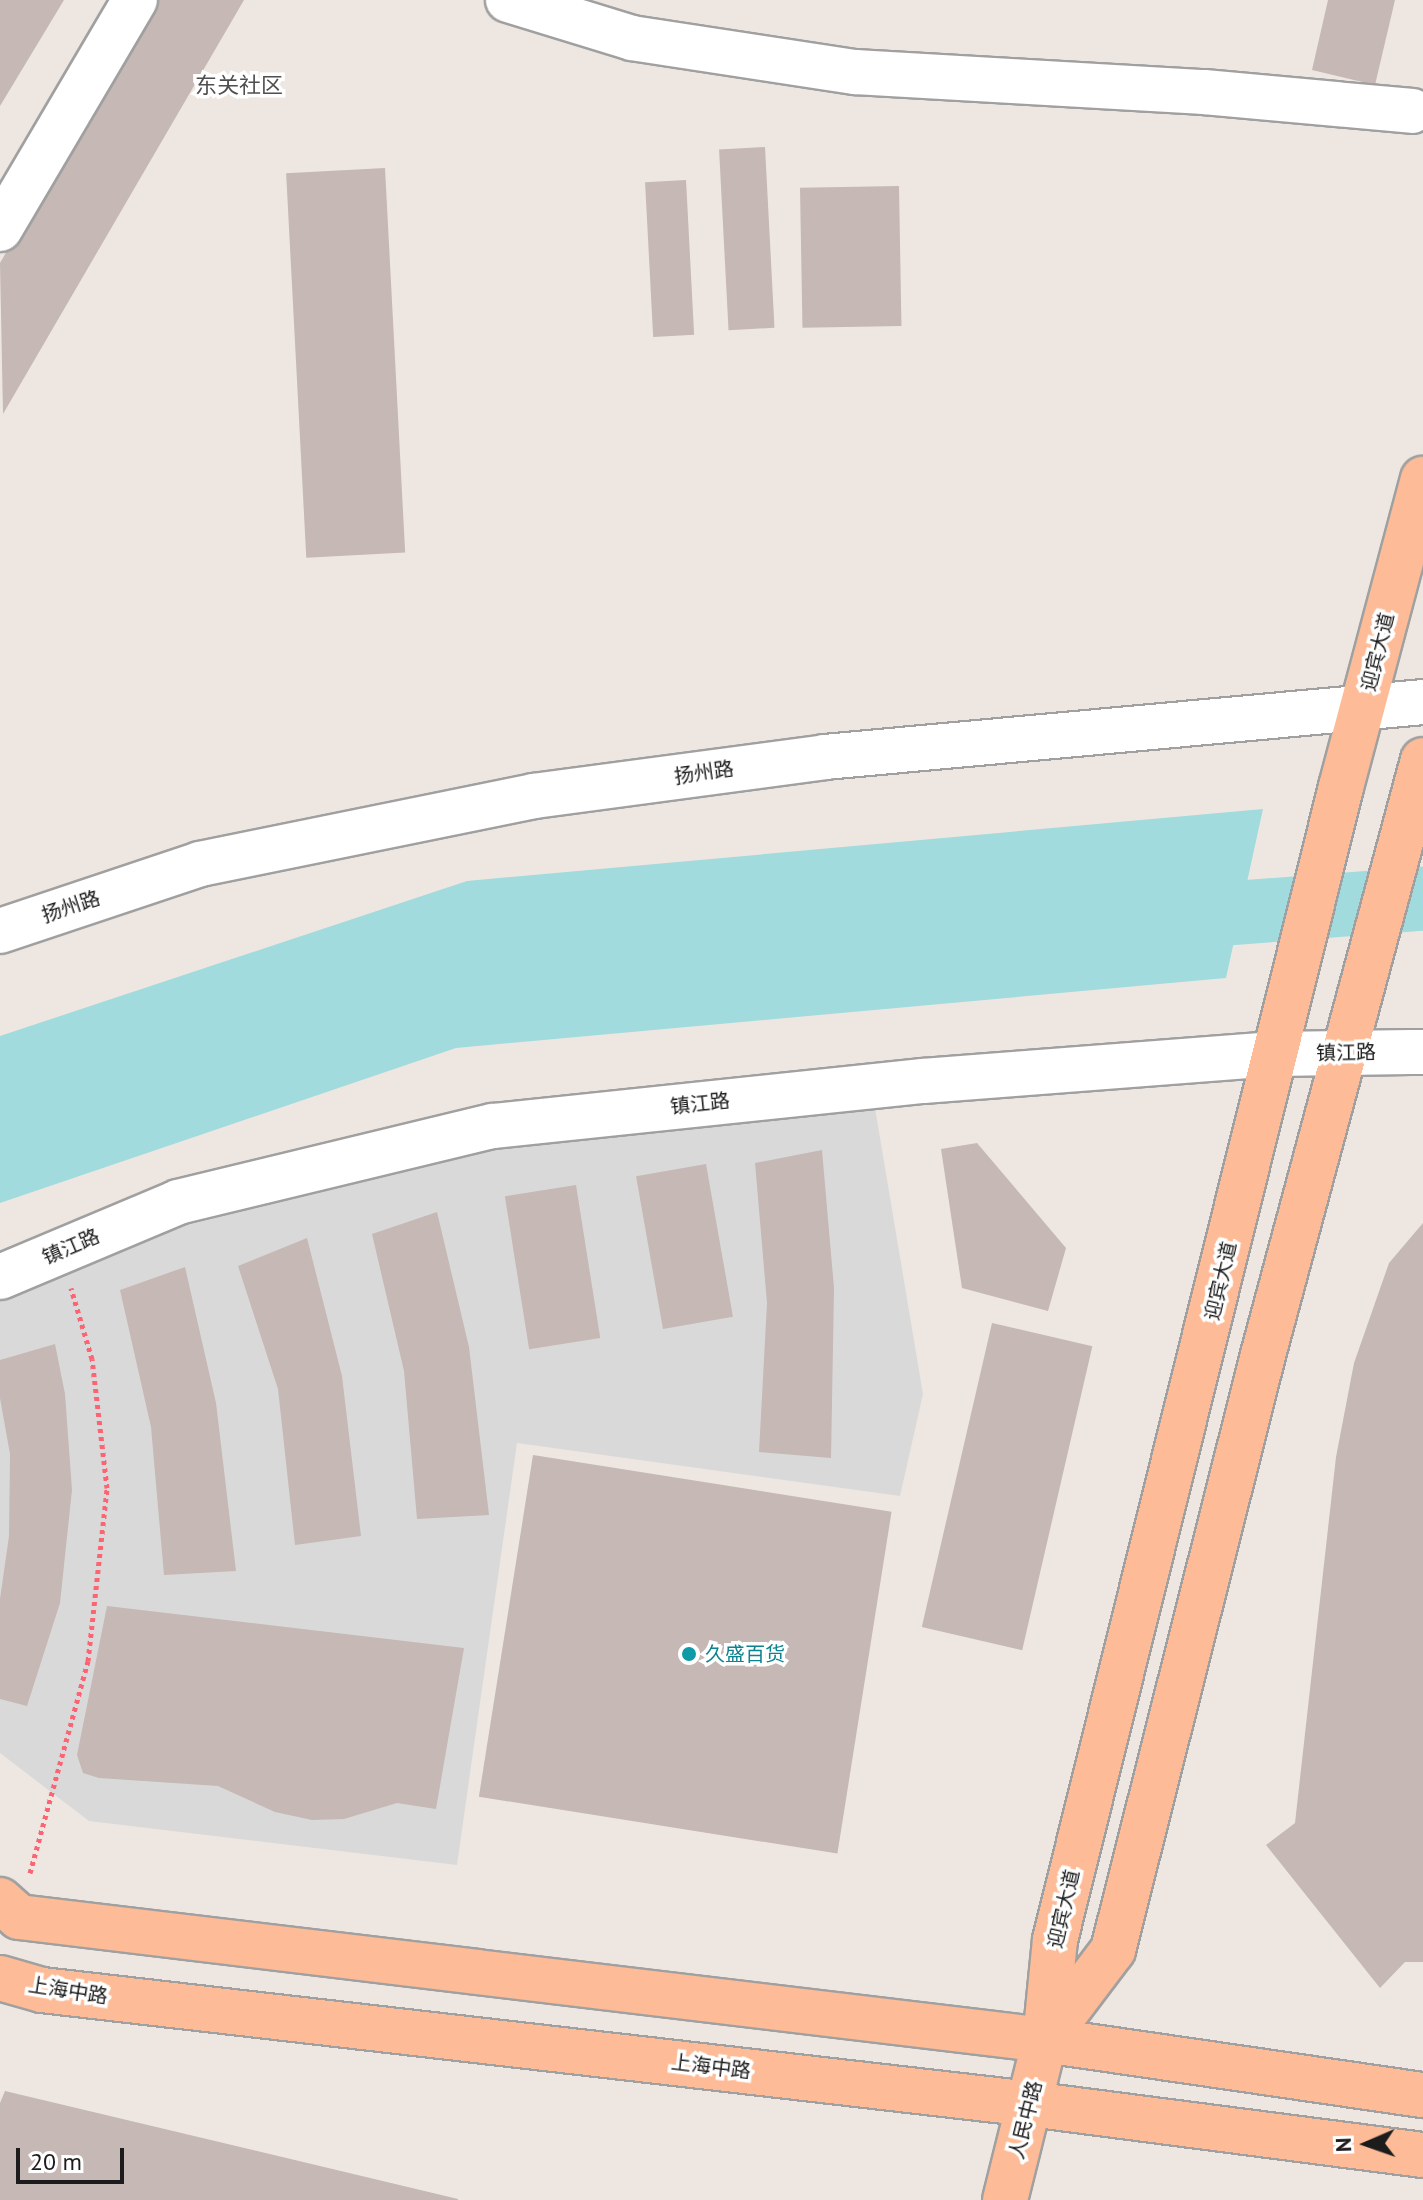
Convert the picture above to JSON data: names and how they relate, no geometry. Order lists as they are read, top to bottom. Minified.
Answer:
{"streets":{"main road":["迎宾大道","上海中路","人民中路"],"street":["扬州路","镇江路"]},"crossings":[["迎宾大道","扬州路"],["迎宾大道","镇江路"],["迎宾大道","人民中路"],["上海中路","人民中路"]],"districts":["东关社区"],"places":["久盛百货"],"scale_bar":"20 m","north":"left"}
